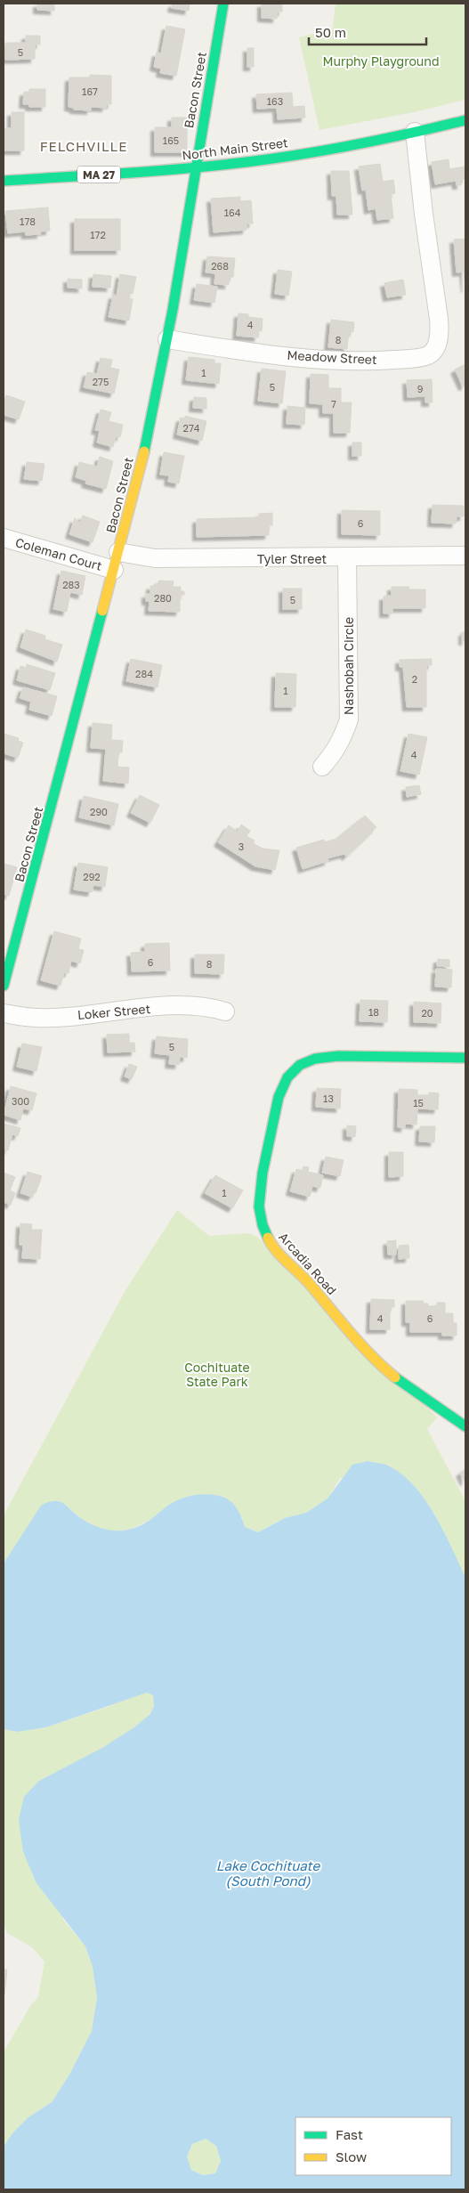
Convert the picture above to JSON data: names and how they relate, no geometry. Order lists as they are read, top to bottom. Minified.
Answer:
{"streets":{"street":["Bacon Street","North Main Street","MA 27","Meadow Street","Coleman Court","Tyler Street","Nashobah Circle","Loker Street","Arcadia Road"]},"crossings":[["Bacon Street","North Main Street"],["Bacon Street","Meadow Street"],["Bacon Street","Coleman Court"],["Bacon Street","Tyler Street"],["North Main Street","Meadow Street"],["Tyler Street","Nashobah Circle"]],"districts":["FELCHVILLE"],"water":["Lake Cochituate (South Pond)"],"parks":["Murphy Playground","Cochituate State Park"],"house_numbers":["5","167","163","165","164","178","172","268","4","8","1","275","5","9","7","274","6","283","280","5","284","2","1","4","290","3","292","6","8","18","20","5","13","300","15","1","4","6"],"legend":["Fast","Slow"],"scale_bar":"50 m"}
